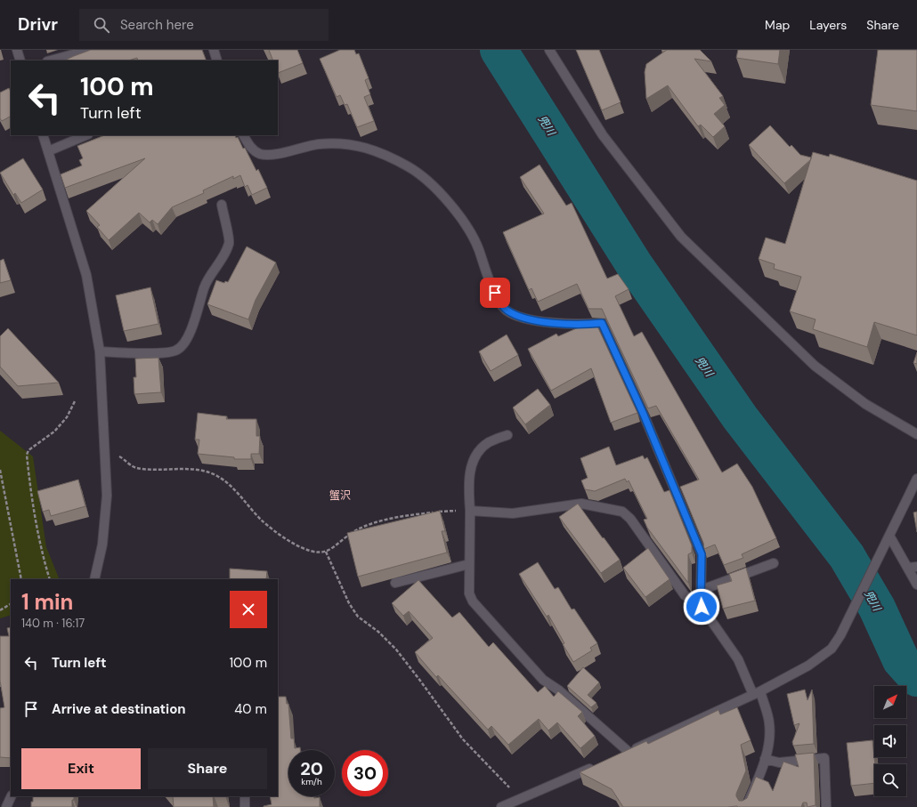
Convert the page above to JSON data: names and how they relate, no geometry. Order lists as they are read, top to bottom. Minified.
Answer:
{"districts":["蟹沢"],"water":["兜川"],"north":"top right","page":{"header":"Drivr","search":"Search here","nav":["Map","Layers","Share"],"turn":["100 m","Turn left"],"heading":["1 min","140 m · 16:17"],"list":[{"name":"Turn left","value":"100 m"},{"name":"Arrive at destination","value":"40 m"}],"buttons":["Exit","Share"],"speed":"20 km/h","limit":"30"}}
